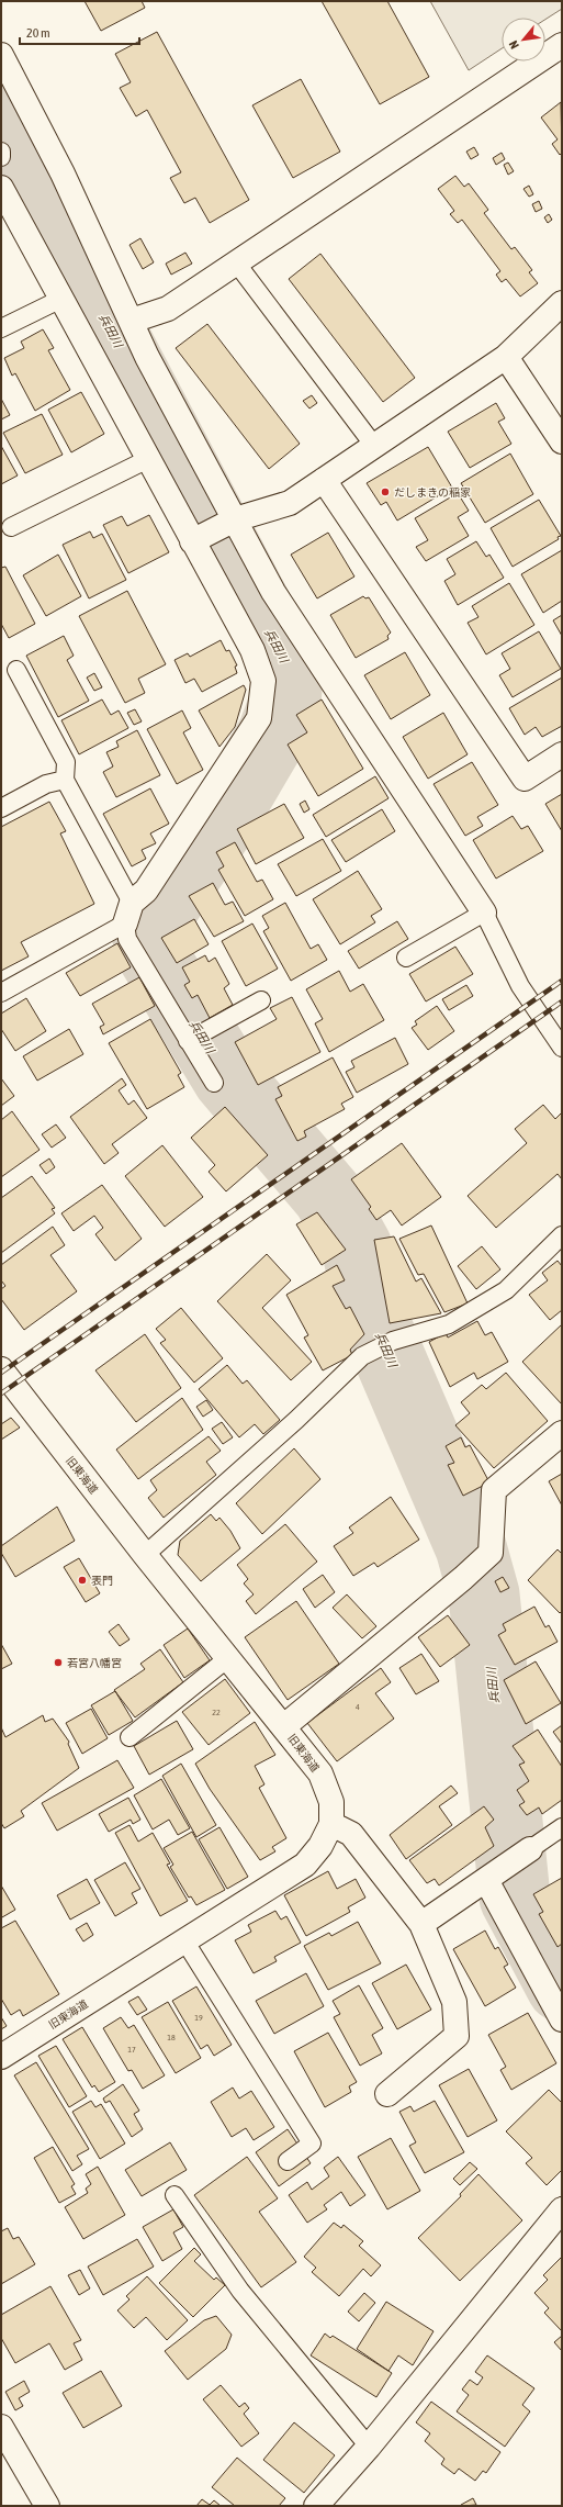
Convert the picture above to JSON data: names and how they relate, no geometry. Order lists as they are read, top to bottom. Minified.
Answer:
{"streets":{"street":["旧東海道"]},"water":["兵田川"],"places":["だしまきの稲家","表門","若宮八幡宮"],"house_numbers":["4","22","19","18","17"],"scale_bar":"20 m","north":"bottom left"}
